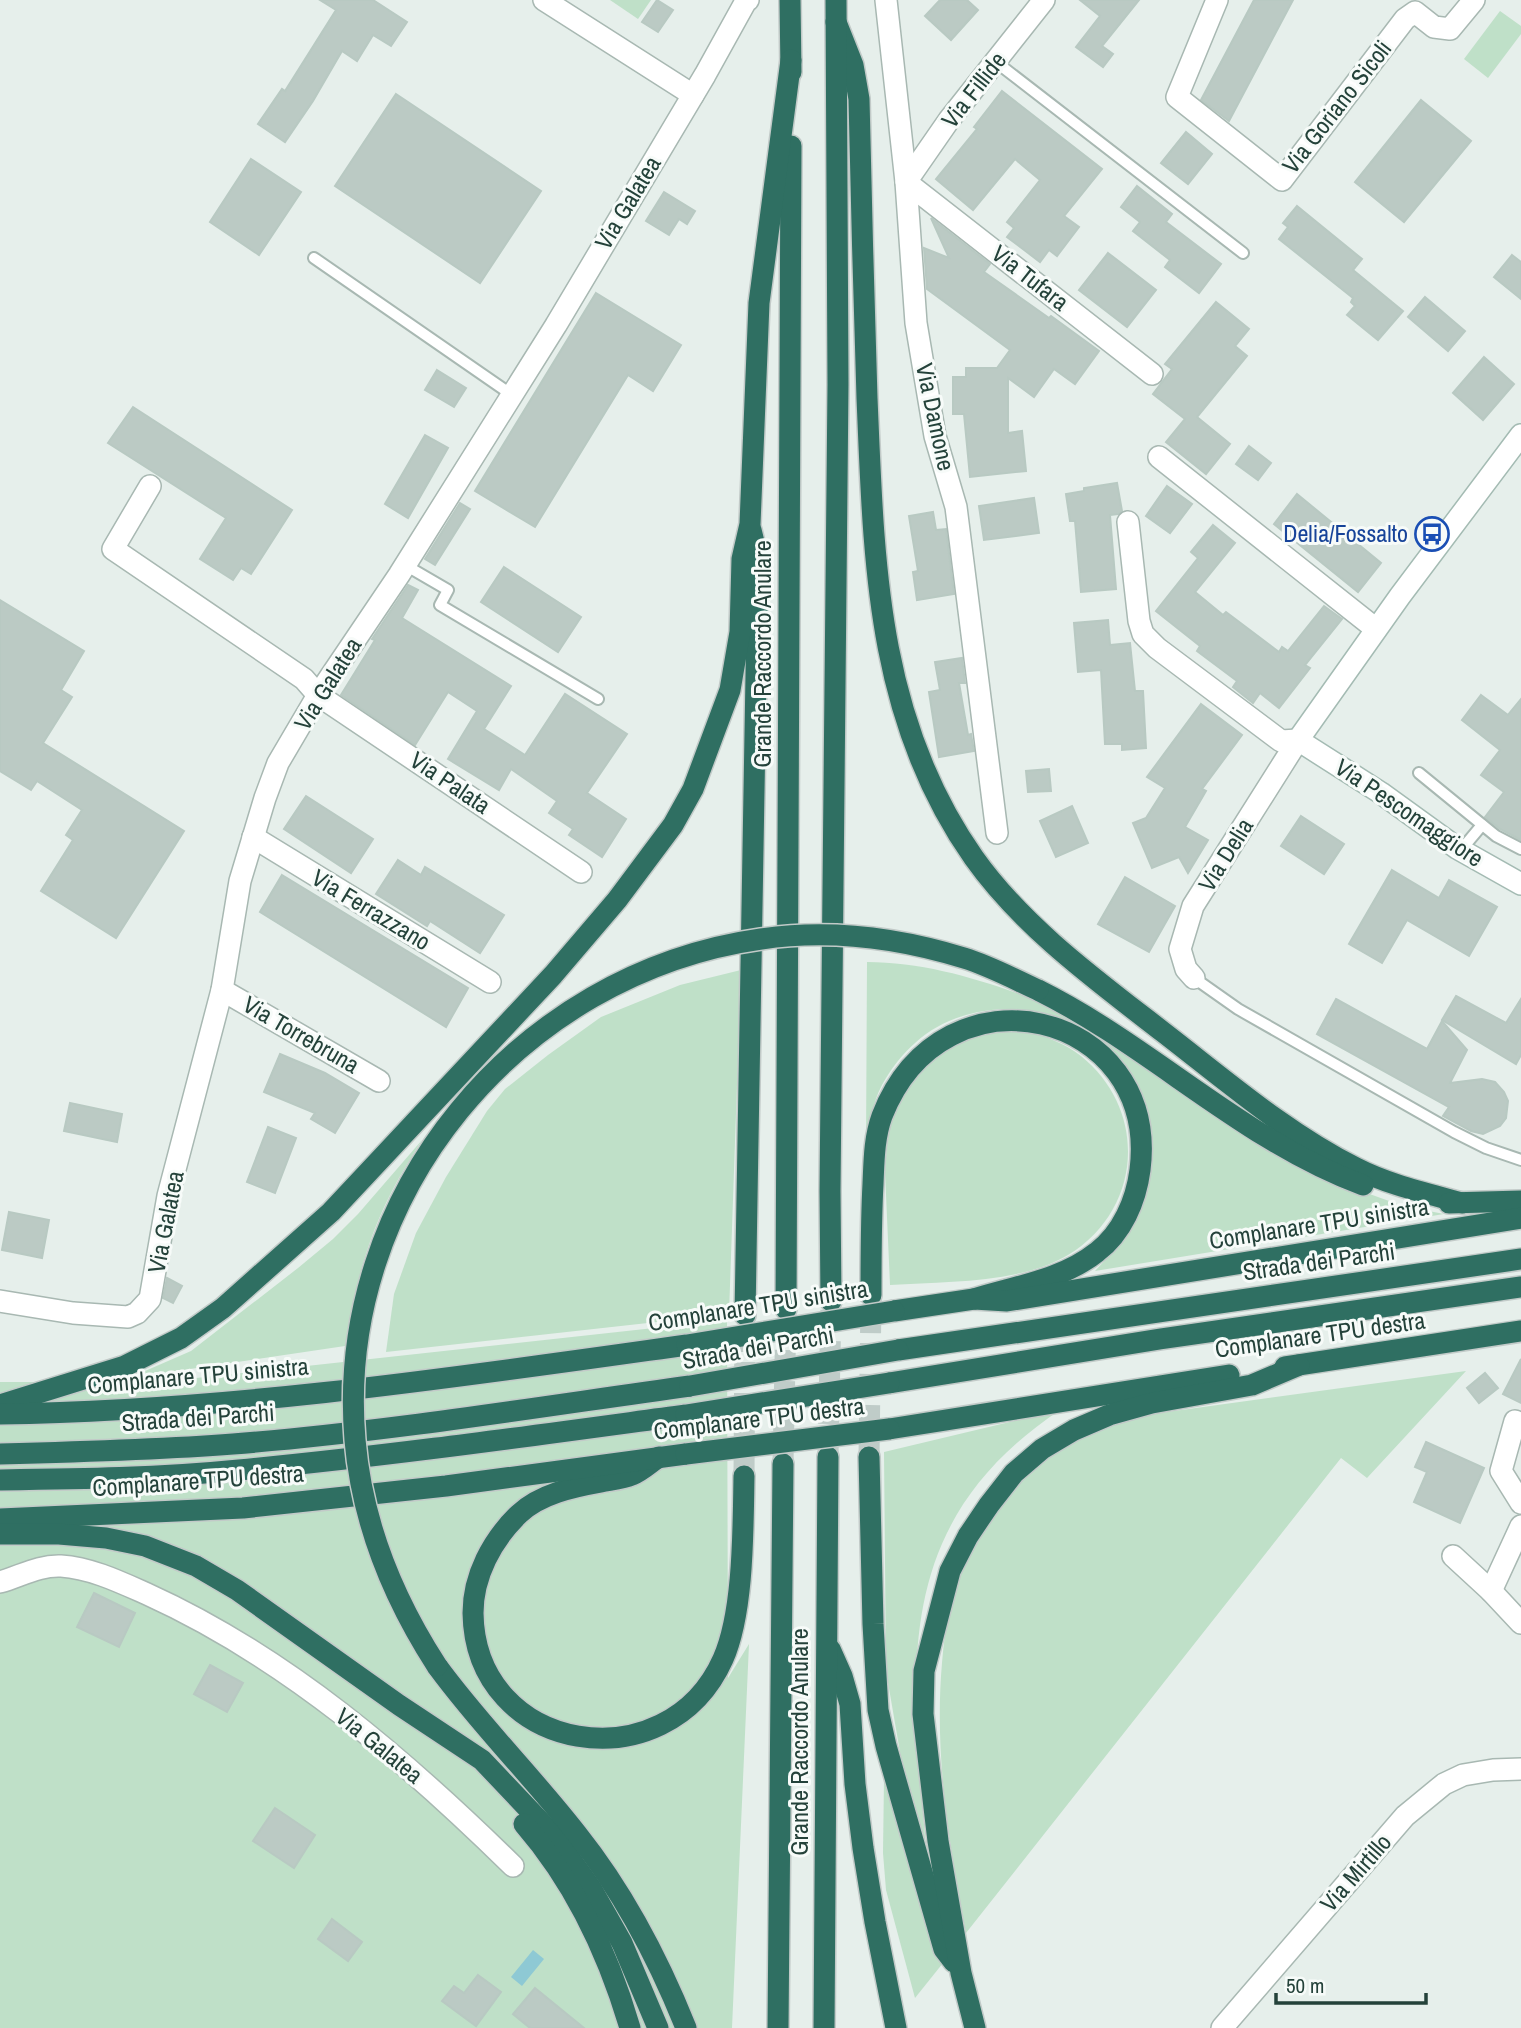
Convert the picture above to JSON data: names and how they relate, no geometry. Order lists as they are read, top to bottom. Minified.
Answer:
{"streets":{"highway":["Grande Raccordo Anulare","Complanare TPU sinistra","Strada dei Parchi","Complanare TPU destra"],"street":["Via Fillide","Via Goriano Sicoli","Via Galatea","Via Tufara","Via Damone","Via Palata","Via Pescomaggiore","Via Delia","Via Ferrazzano","Via Torrebruna","Via Mirtillo"]},"crossings":[["Via Fillide","Via Tufara"],["Via Fillide","Via Damone"],["Via Galatea","Via Palata"],["Via Galatea","Via Ferrazzano"],["Via Galatea","Via Torrebruna"],["Via Tufara","Via Damone"],["Via Pescomaggiore","Via Delia"]],"places":{"bus stop":["Delia/Fossalto"]},"scale_bar":"50 m"}
